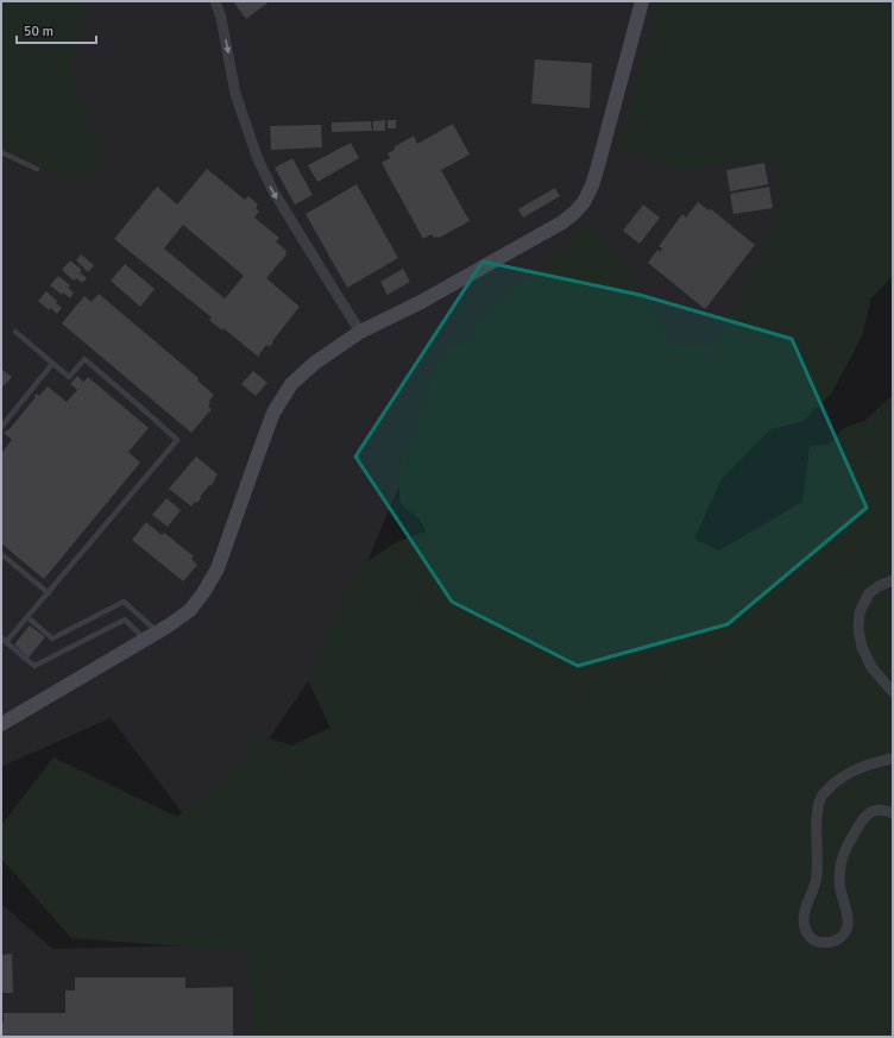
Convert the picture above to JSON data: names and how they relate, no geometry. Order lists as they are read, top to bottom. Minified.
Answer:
{"scale_bar":"50 m"}
